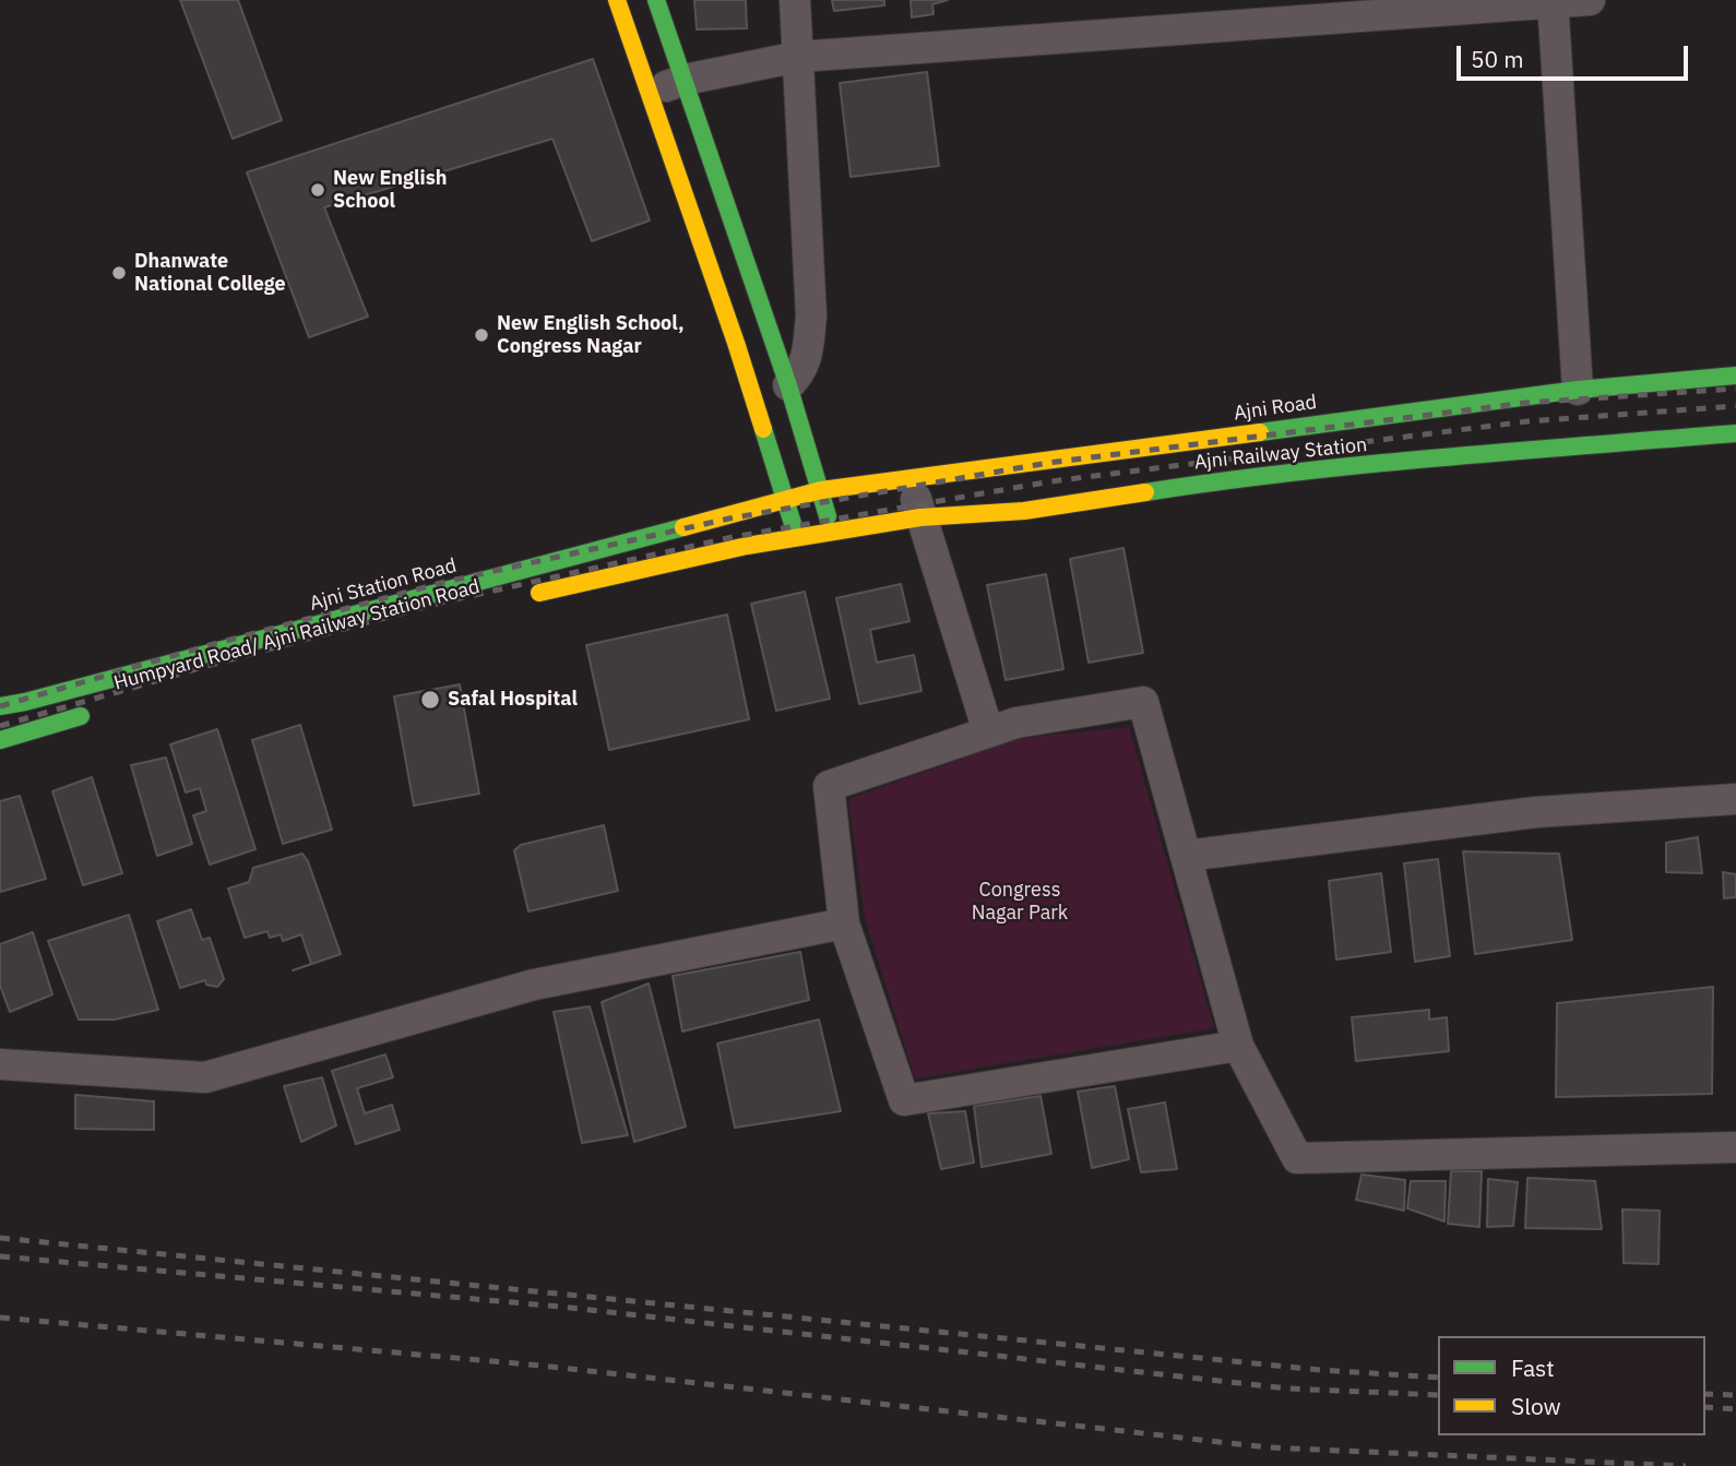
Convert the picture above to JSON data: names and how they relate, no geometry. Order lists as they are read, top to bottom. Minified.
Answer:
{"streets":{"main road":["Ajni Road","Ajni Railway Station","Ajni Station Road","Humpyard Road/ Ajni Railway Station Road"]},"crossings":[["Ajni Road","Ajni Station Road"]],"parks":["Congress Nagar Park"],"places":["New English School","Dhanwate National College","New English School, Congress Nagar","Safal Hospital"],"legend":["Fast","Slow"],"scale_bar":"50 m"}
